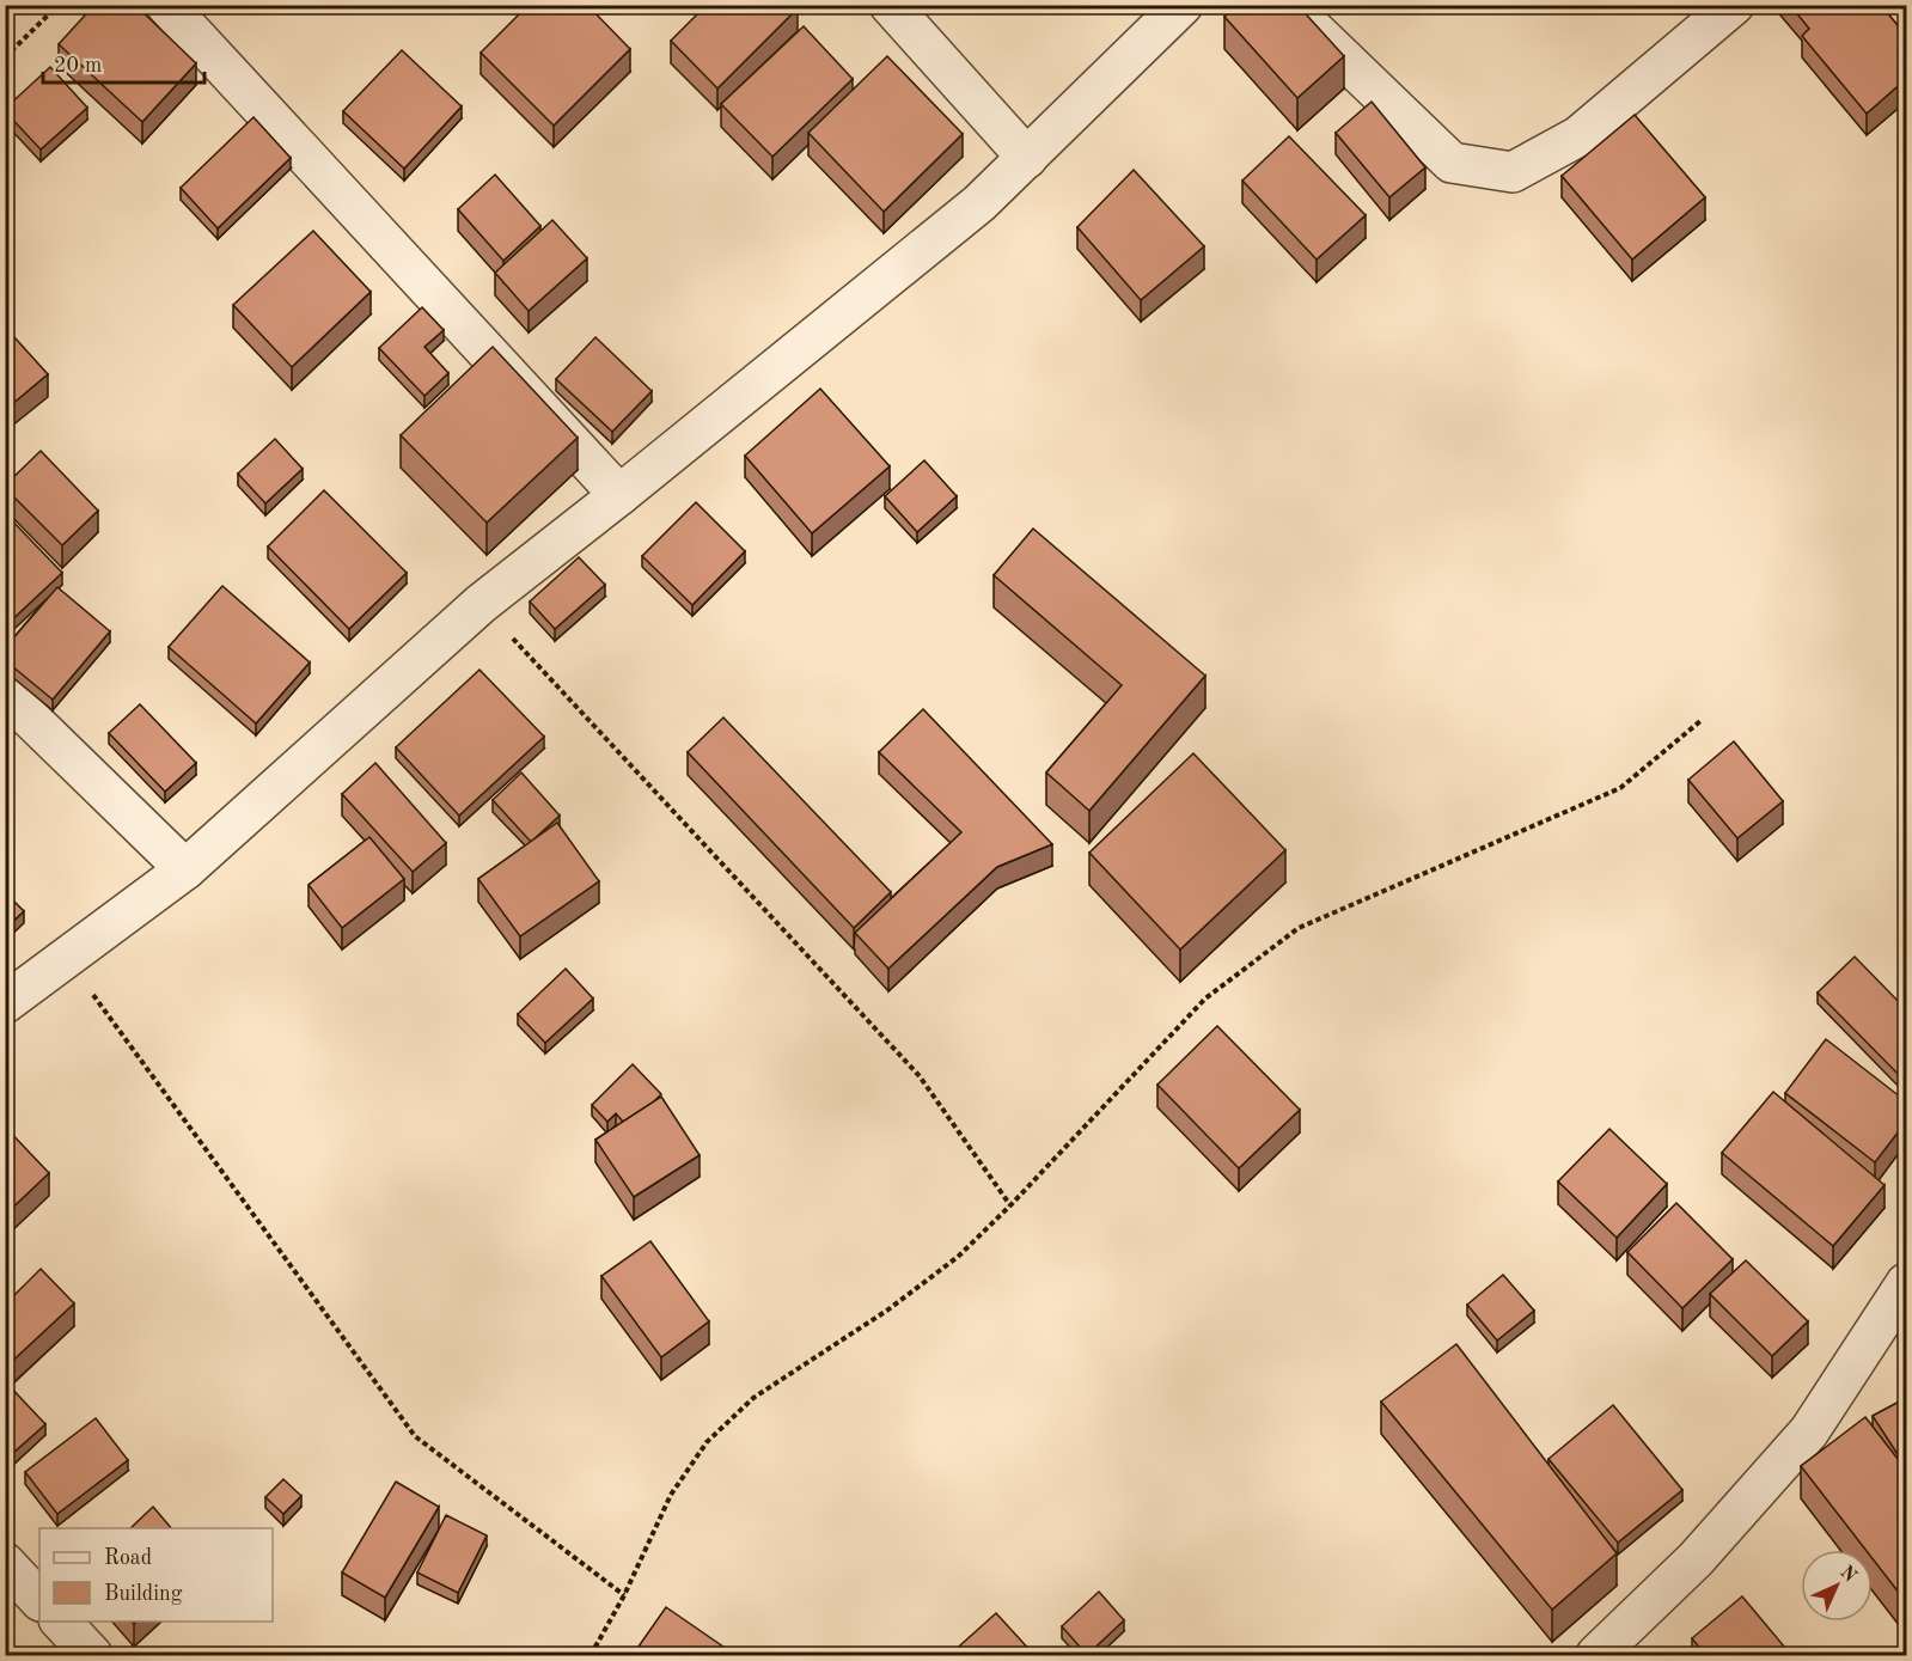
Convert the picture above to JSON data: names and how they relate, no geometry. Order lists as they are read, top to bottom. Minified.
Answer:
{"legend":["Road","Building"],"scale_bar":"20 m","north":"top right"}
